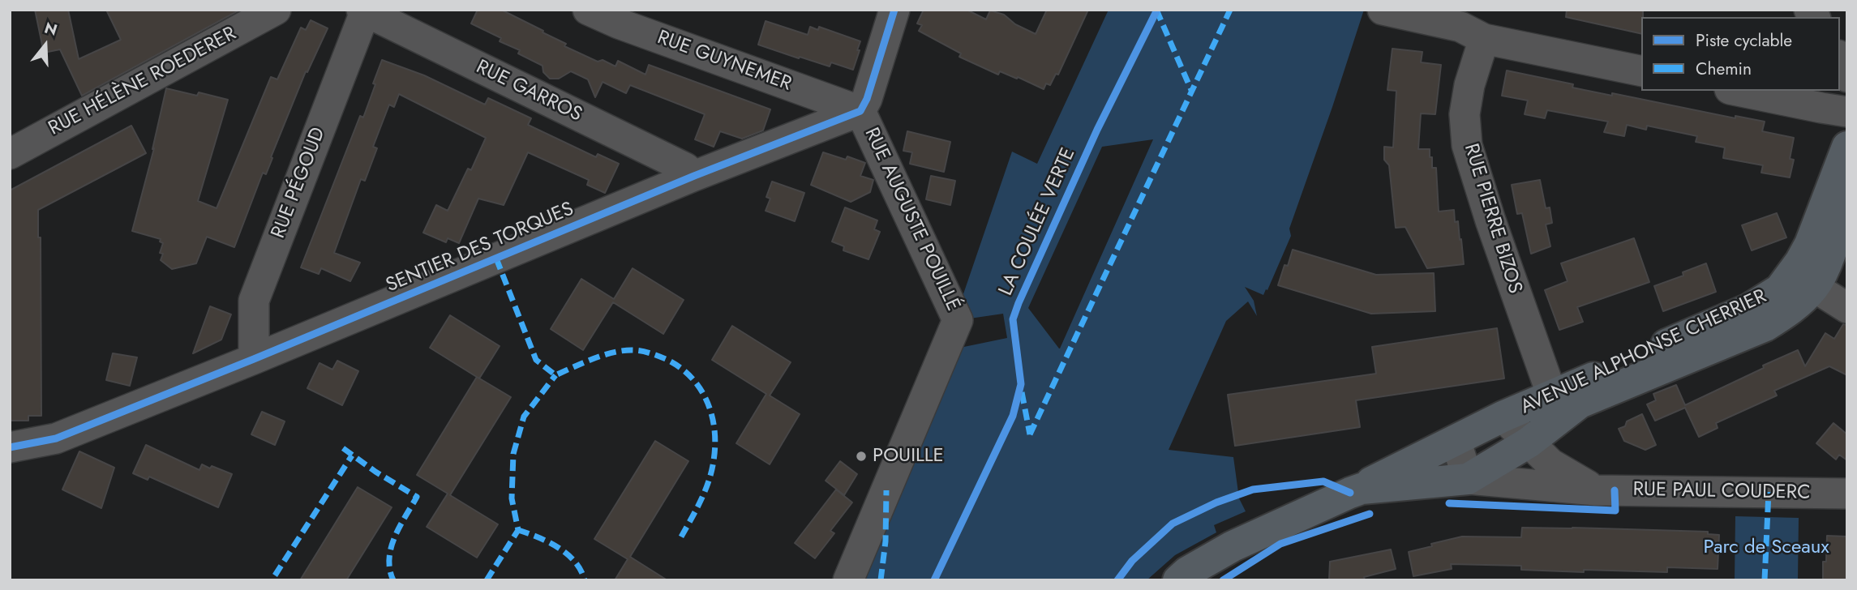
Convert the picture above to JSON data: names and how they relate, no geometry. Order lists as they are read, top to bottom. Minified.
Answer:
{"streets":{"main road":["AVENUE ALPHONSE CHERRIER"],"street":["RUE GUYNEMER","RUE HÉLÈNE ROEDERER","RUE GARROS","RUE PÉGOUD","RUE PIERRE BIZOS","RUE AUGUSTE POUILLÉ","SENTIER DES TORQUES","RUE PAUL COUDERC"],"cycle path":["LA COULÉE VERTE"]},"crossings":[["RUE GUYNEMER","RUE AUGUSTE POUILLÉ"],["RUE GUYNEMER","SENTIER DES TORQUES"],["RUE GARROS","RUE PÉGOUD"],["RUE GARROS","SENTIER DES TORQUES"],["RUE PÉGOUD","SENTIER DES TORQUES"],["RUE PIERRE BIZOS","AVENUE ALPHONSE CHERRIER"],["RUE AUGUSTE POUILLÉ","SENTIER DES TORQUES"],["AVENUE ALPHONSE CHERRIER","RUE PAUL COUDERC"]],"parks":["Parc de Sceaux"],"places":["POUILLE"],"legend":["Piste cyclable","Chemin"],"north":"top"}
